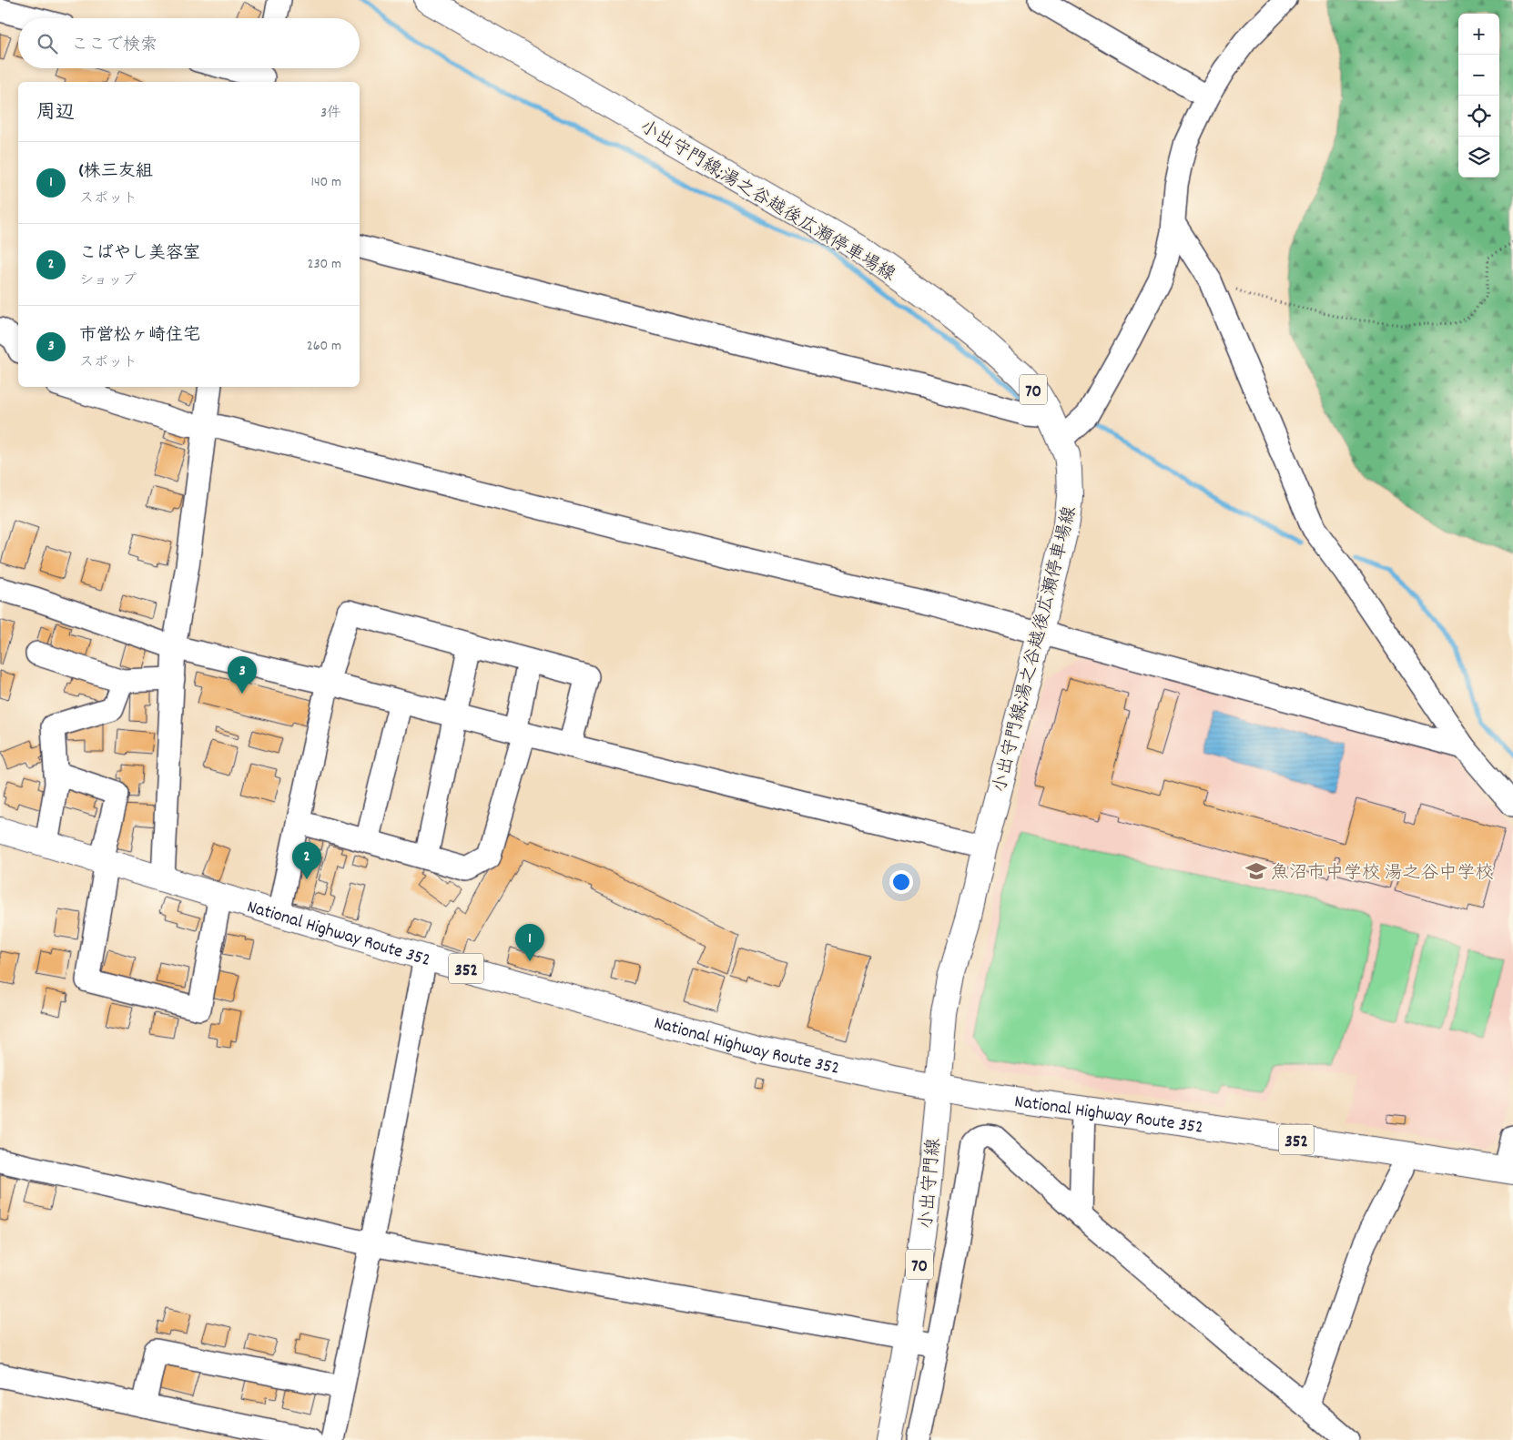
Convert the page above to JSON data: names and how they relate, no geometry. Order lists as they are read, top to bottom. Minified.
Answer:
{"streets":{"main road":["小出守門線;湯之谷越後広瀬停車場線","70","National Highway Route 352","352","小出守門線"]},"crossings":[["小出守門線;湯之谷越後広瀬停車場線","National Highway Route 352"],["小出守門線;湯之谷越後広瀬停車場線","小出守門線"],["National Highway Route 352","小出守門線"]],"places":{"school or university":["魚沼市中学校 湯之谷中学校"]},"page":{"map_buttons":["+","−"],"search":"ここで検索","heading":["周辺","3件"],"list":[{"mark":"1","name":"(株三友組","note":"スポット","value":"140 m"},{"mark":"2","name":"こばやし美容室","note":"ショップ","value":"230 m"},{"mark":"3","name":"市営松ヶ崎住宅","note":"スポット","value":"260 m"}],"pins":["3","2","1"]}}
